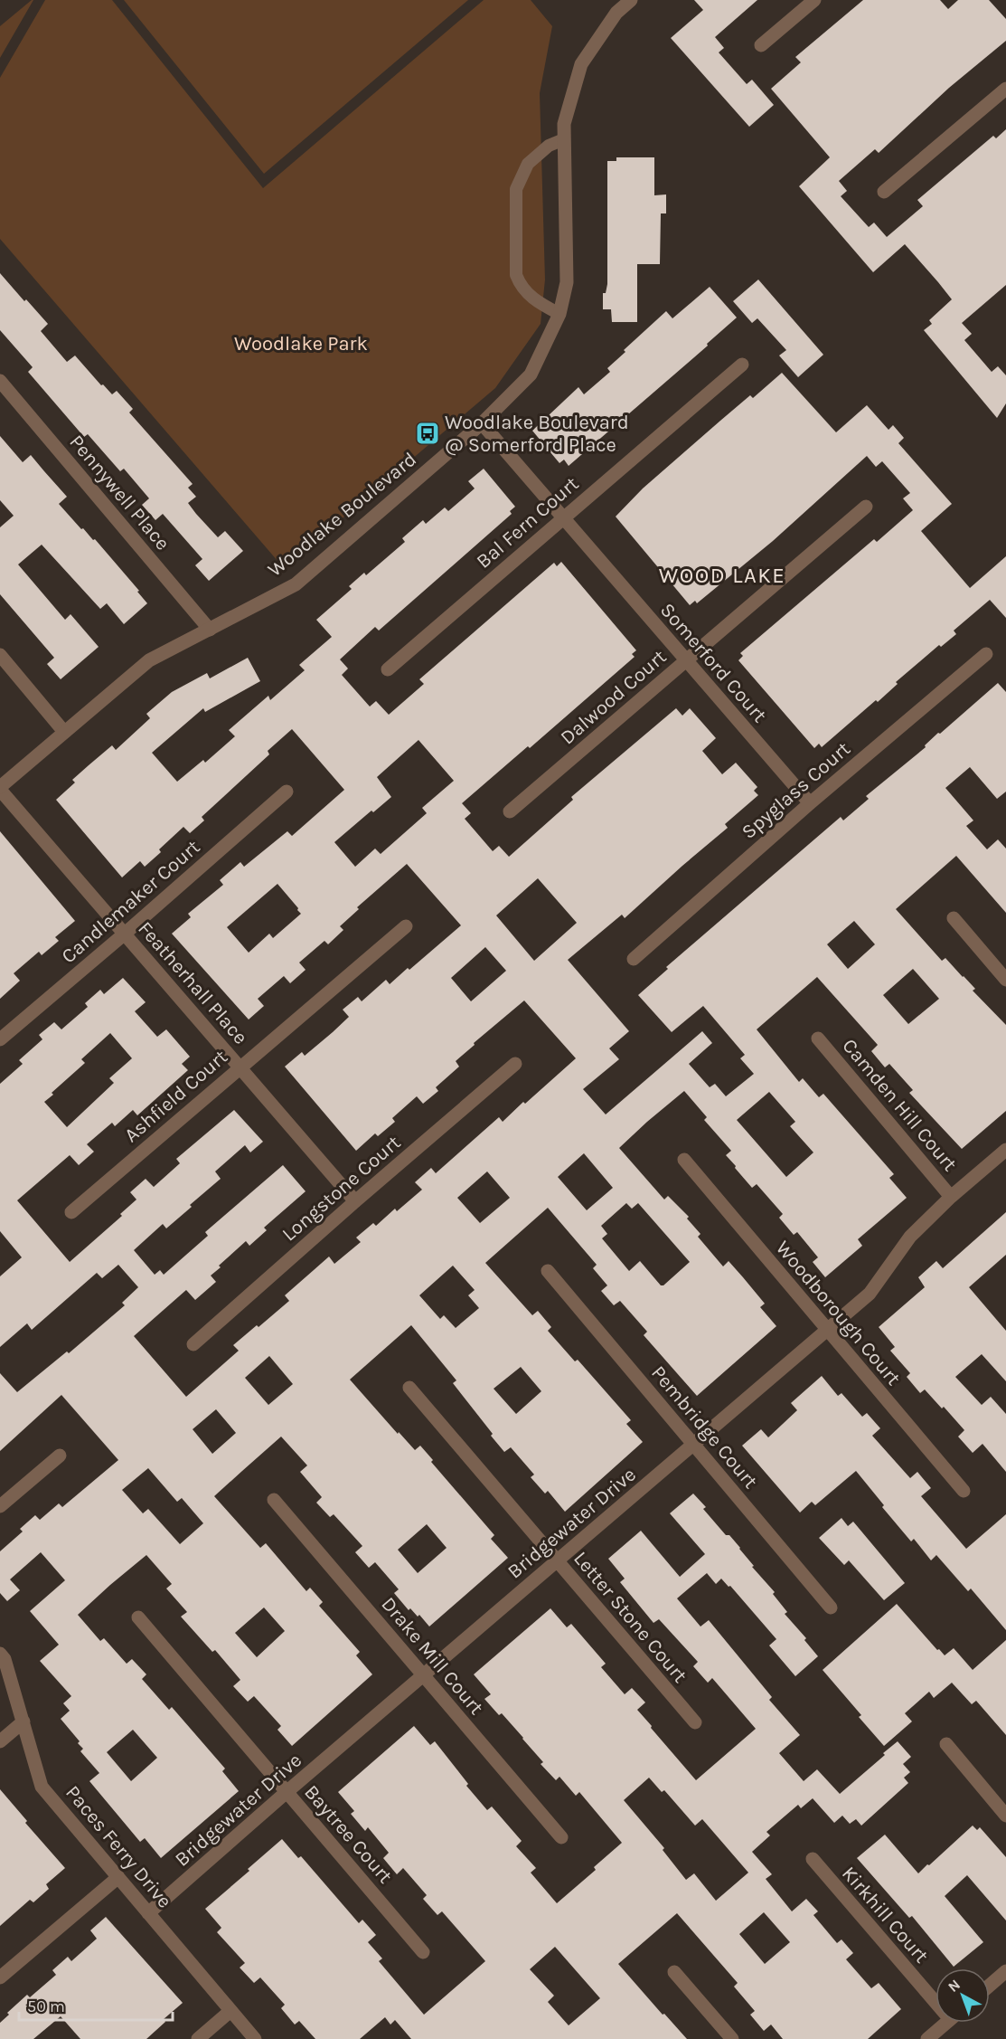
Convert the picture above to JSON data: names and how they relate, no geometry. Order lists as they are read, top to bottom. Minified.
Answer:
{"streets":{"street":["Pennywell Place","Woodlake Boulevard","Bal Fern Court","Somerford Court","Dalwood Court","Spyglass Court","Candlemaker Court","Featherhall Place","Ashfield Court","Camden Hill Court","Longstone Court","Woodborough Court","Pembridge Court","Bridgewater Drive","Letter Stone Court","Drake Mill Court","Baytree Court","Paces Ferry Drive","Kirkhill Court"]},"crossings":[["Pennywell Place","Woodlake Boulevard"],["Woodlake Boulevard","Somerford Court"],["Woodlake Boulevard","Featherhall Place"],["Bal Fern Court","Somerford Court"],["Somerford Court","Dalwood Court"],["Somerford Court","Spyglass Court"],["Candlemaker Court","Featherhall Place"],["Featherhall Place","Ashfield Court"],["Featherhall Place","Longstone Court"],["Camden Hill Court","Bridgewater Drive"],["Woodborough Court","Bridgewater Drive"],["Pembridge Court","Bridgewater Drive"],["Bridgewater Drive","Letter Stone Court"],["Bridgewater Drive","Drake Mill Court"],["Bridgewater Drive","Baytree Court"],["Bridgewater Drive","Paces Ferry Drive"]],"districts":["WOOD LAKE"],"parks":["Woodlake Park"],"places":{"bus stop":["Woodlake Boulevard @ Somerford Place"]},"scale_bar":"50 m","north":"top left"}
